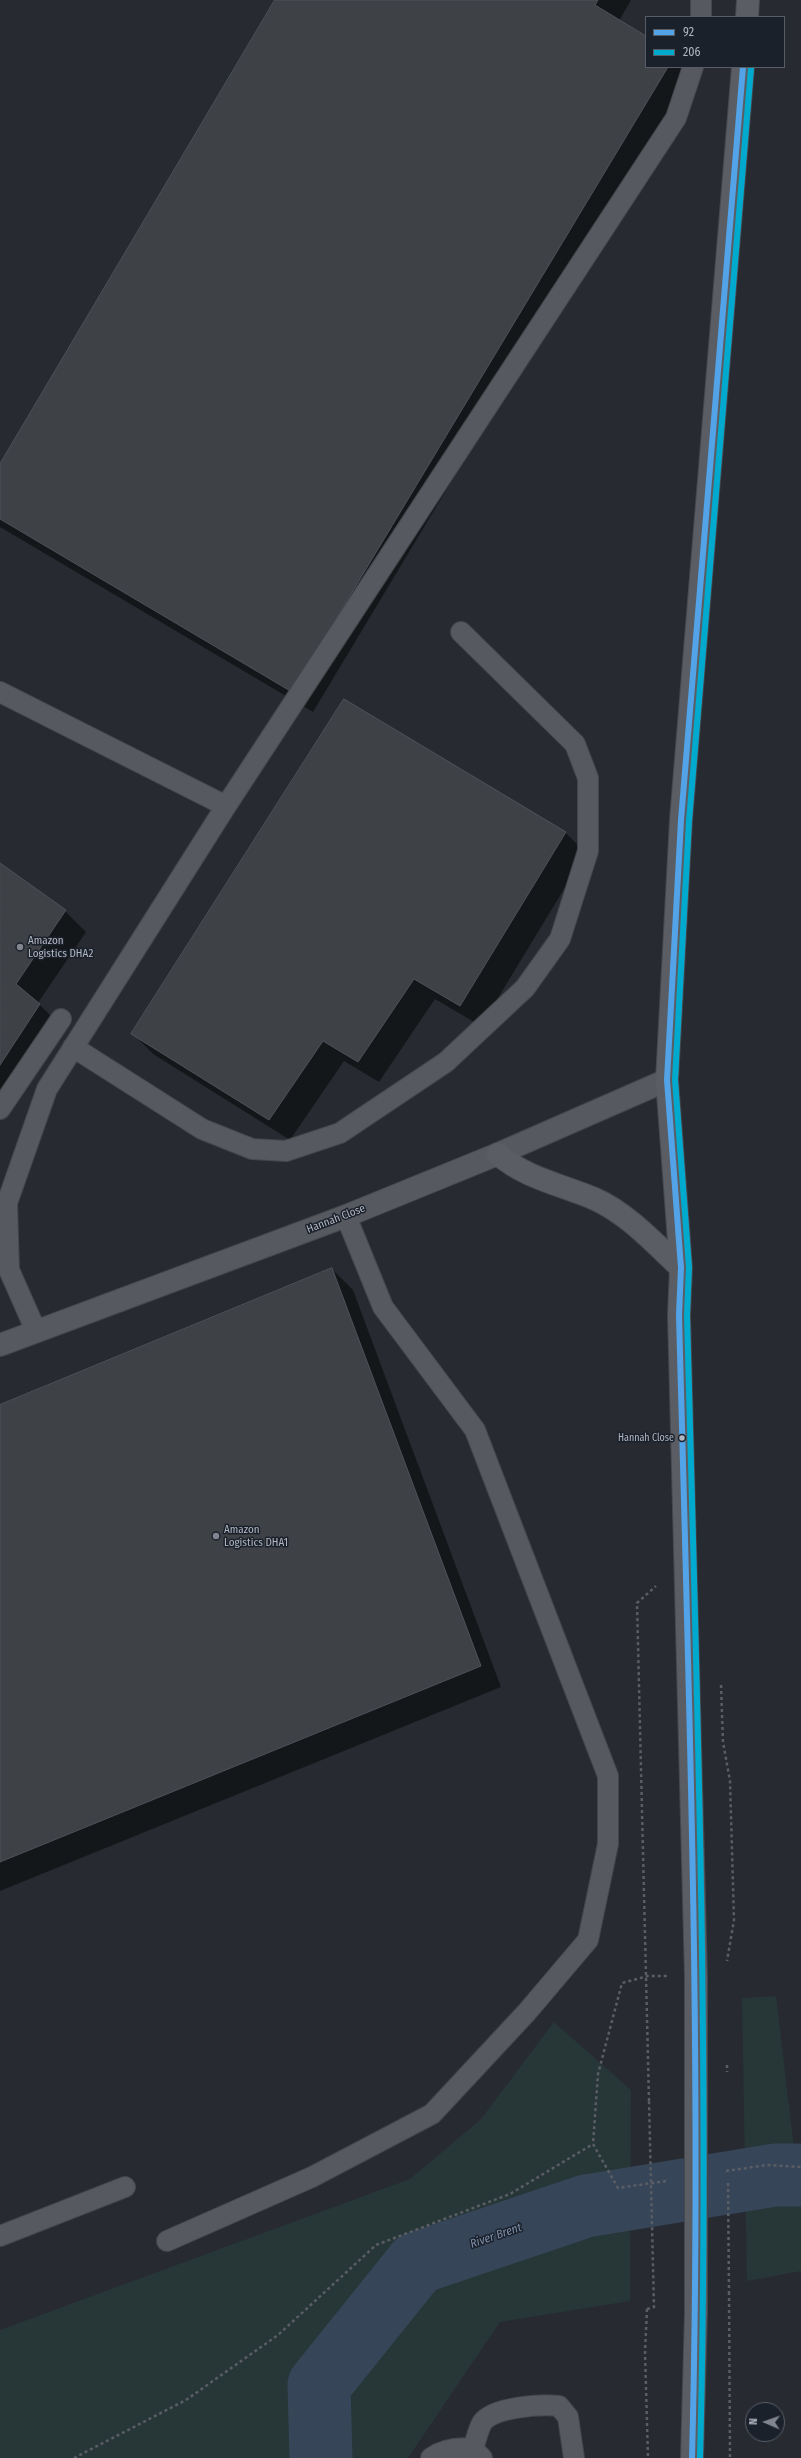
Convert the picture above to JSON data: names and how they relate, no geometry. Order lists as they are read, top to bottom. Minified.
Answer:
{"streets":{"street":["Hannah Close"]},"water":["River Brent"],"places":["Amazon Logistics DHA2","Hannah Close","Amazon Logistics DHA1"],"lines":["transit line 92","transit line 206"],"legend":["92","206"],"north":"left"}
